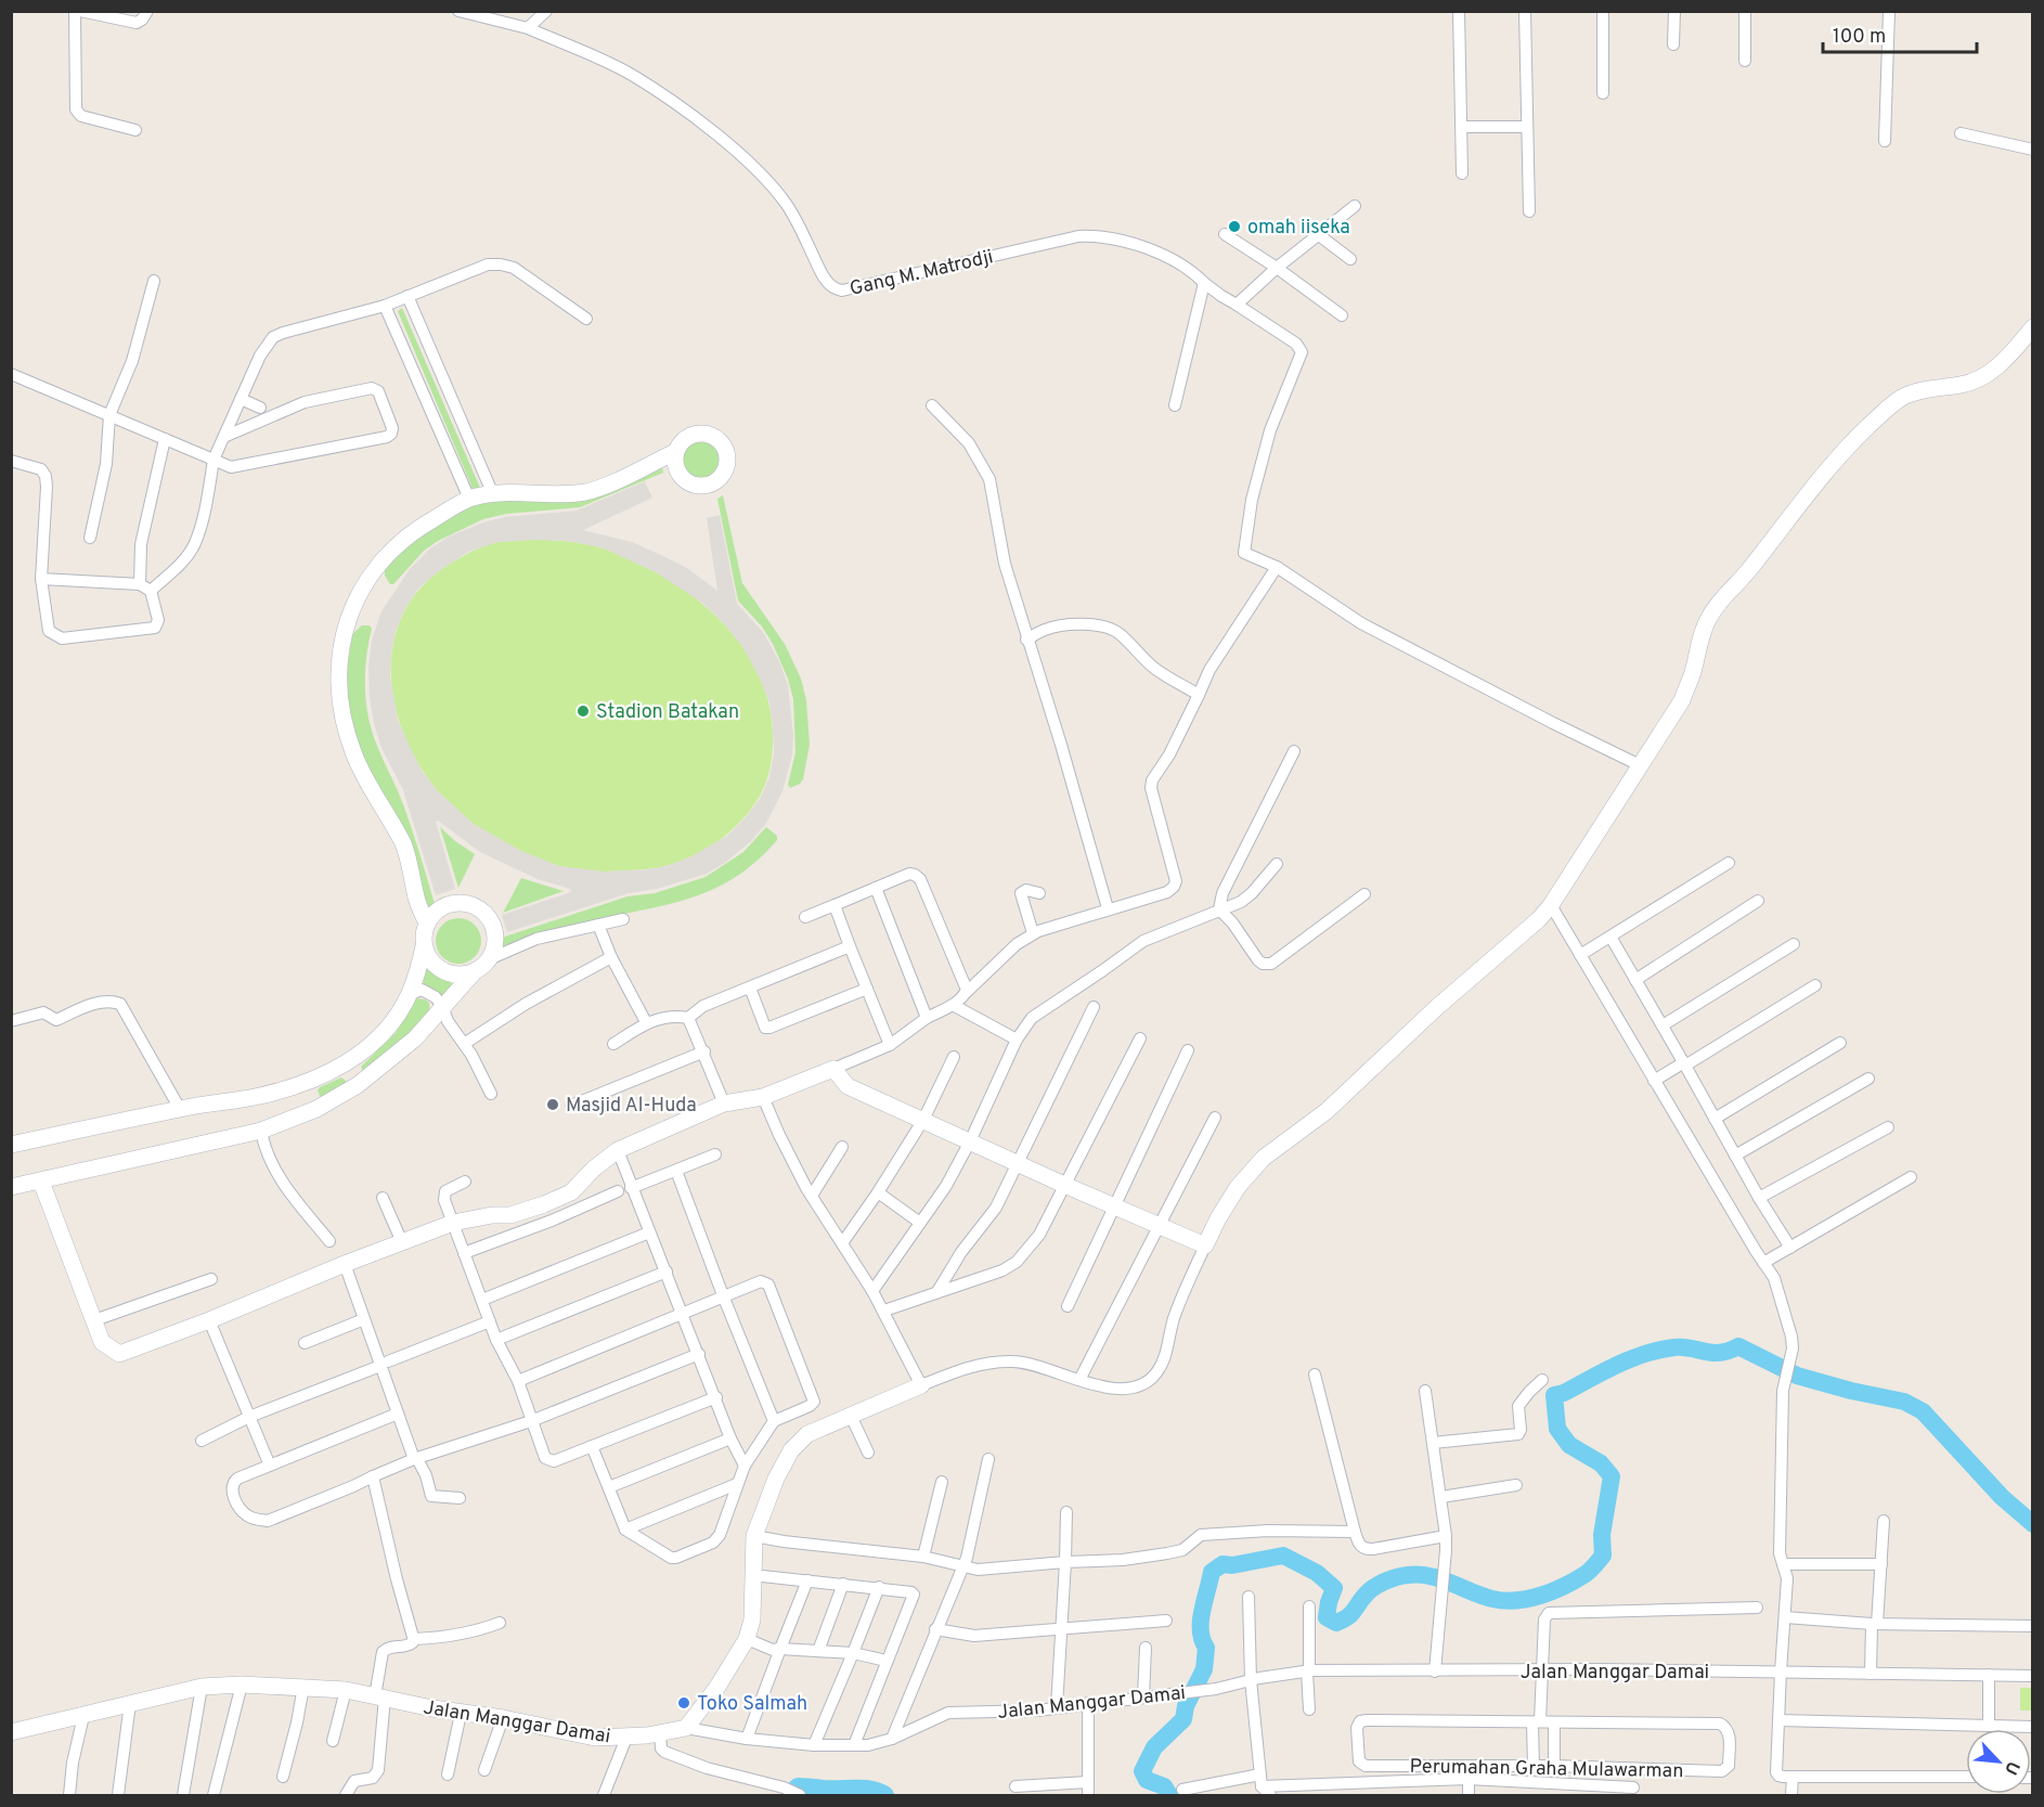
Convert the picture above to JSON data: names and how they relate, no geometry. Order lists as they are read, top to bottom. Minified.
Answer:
{"streets":{"street":["Gang M. Matrodji","Jalan Manggar Damai","Perumahan Graha Mulawarman"]},"places":["omah iiseka","Stadion Batakan","Masjid Al-Huda","Toko Salmah"],"scale_bar":"100 m","north":"bottom right"}
